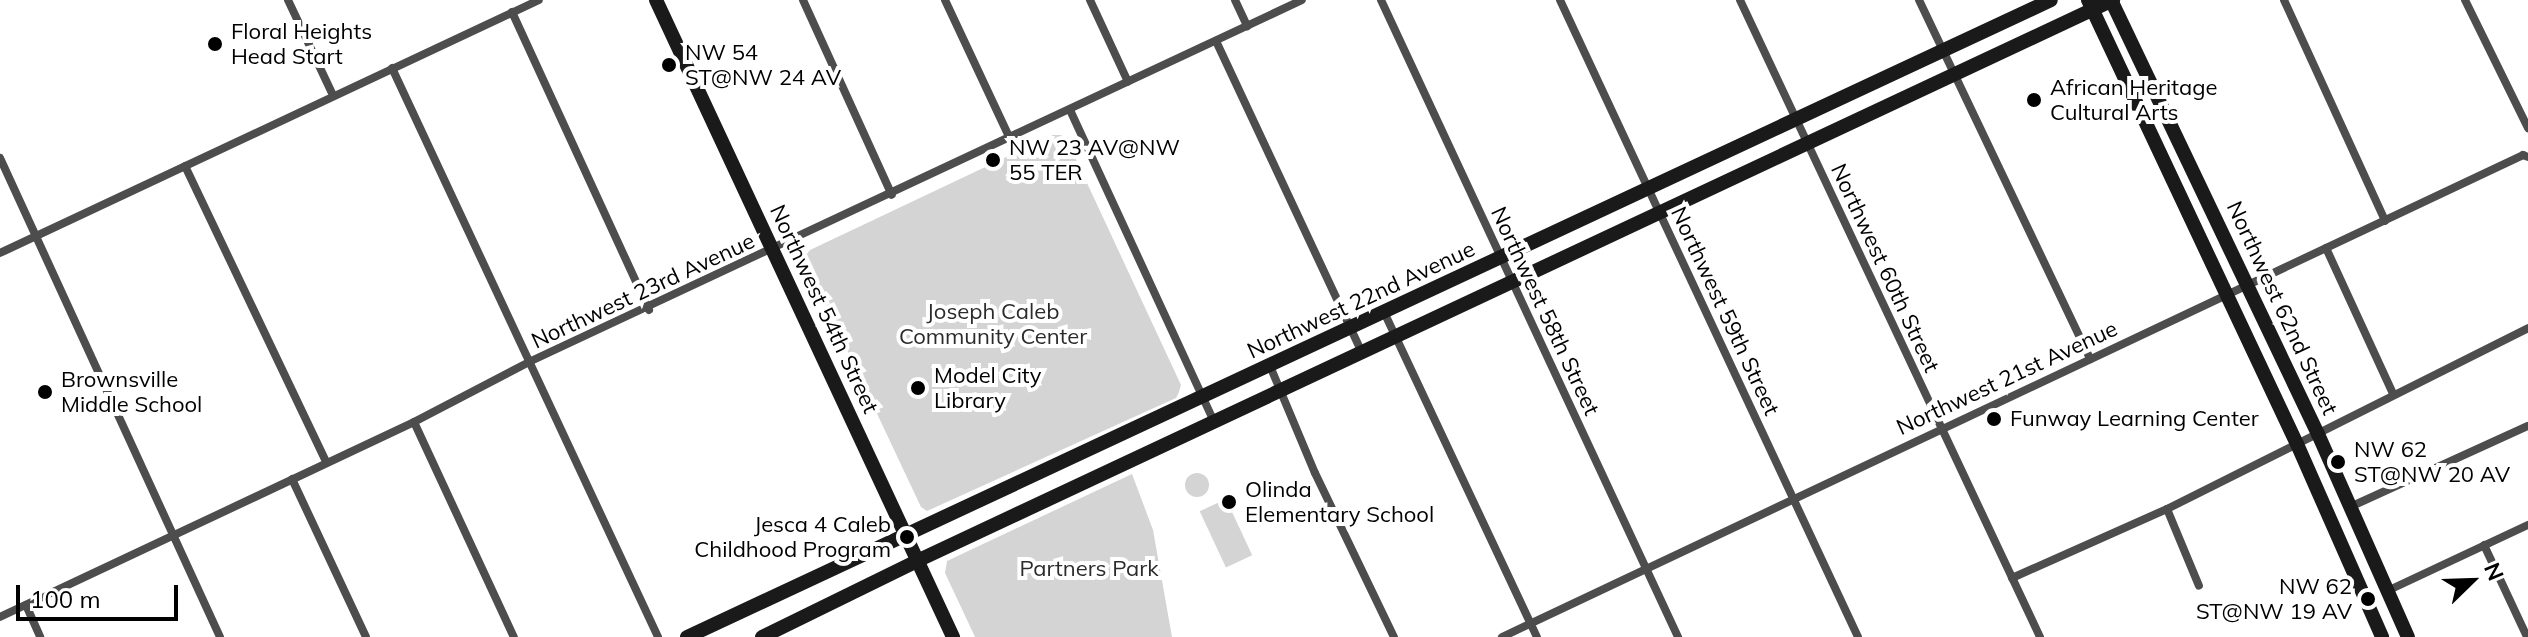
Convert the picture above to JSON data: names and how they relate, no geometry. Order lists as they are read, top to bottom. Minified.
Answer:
{"streets":{"main road":["Northwest 22nd Avenue","Northwest 62nd Street","Northwest 54th Street"],"street":["Northwest 60th Street","Northwest 23rd Avenue","Northwest 58th Street","Northwest 59th Street","Northwest 21st Avenue"]},"crossings":[["Northwest 60th Street","Northwest 22nd Avenue"],["Northwest 60th Street","Northwest 21st Avenue"],["Northwest 23rd Avenue","Northwest 54th Street"],["Northwest 22nd Avenue","Northwest 54th Street"],["Northwest 22nd Avenue","Northwest 58th Street"],["Northwest 22nd Avenue","Northwest 59th Street"],["Northwest 62nd Street","Northwest 21st Avenue"],["Northwest 58th Street","Northwest 21st Avenue"],["Northwest 59th Street","Northwest 21st Avenue"]],"parks":["Joseph Caleb Community Center","Partners Park"],"places":["Floral Heights Head Start","NW 54 ST@NW 24 AV","African Heritage Cultural Arts","NW 23 AV@NW 55 TER","Model City Library","Brownsville Middle School","Funway Learning Center","NW 62 ST@NW 20 AV","Olinda Elementary School","Jesca 4 Caleb Childhood Program","NW 62 ST@NW 19 AV"],"scale_bar":"100 m","north":"top right"}
